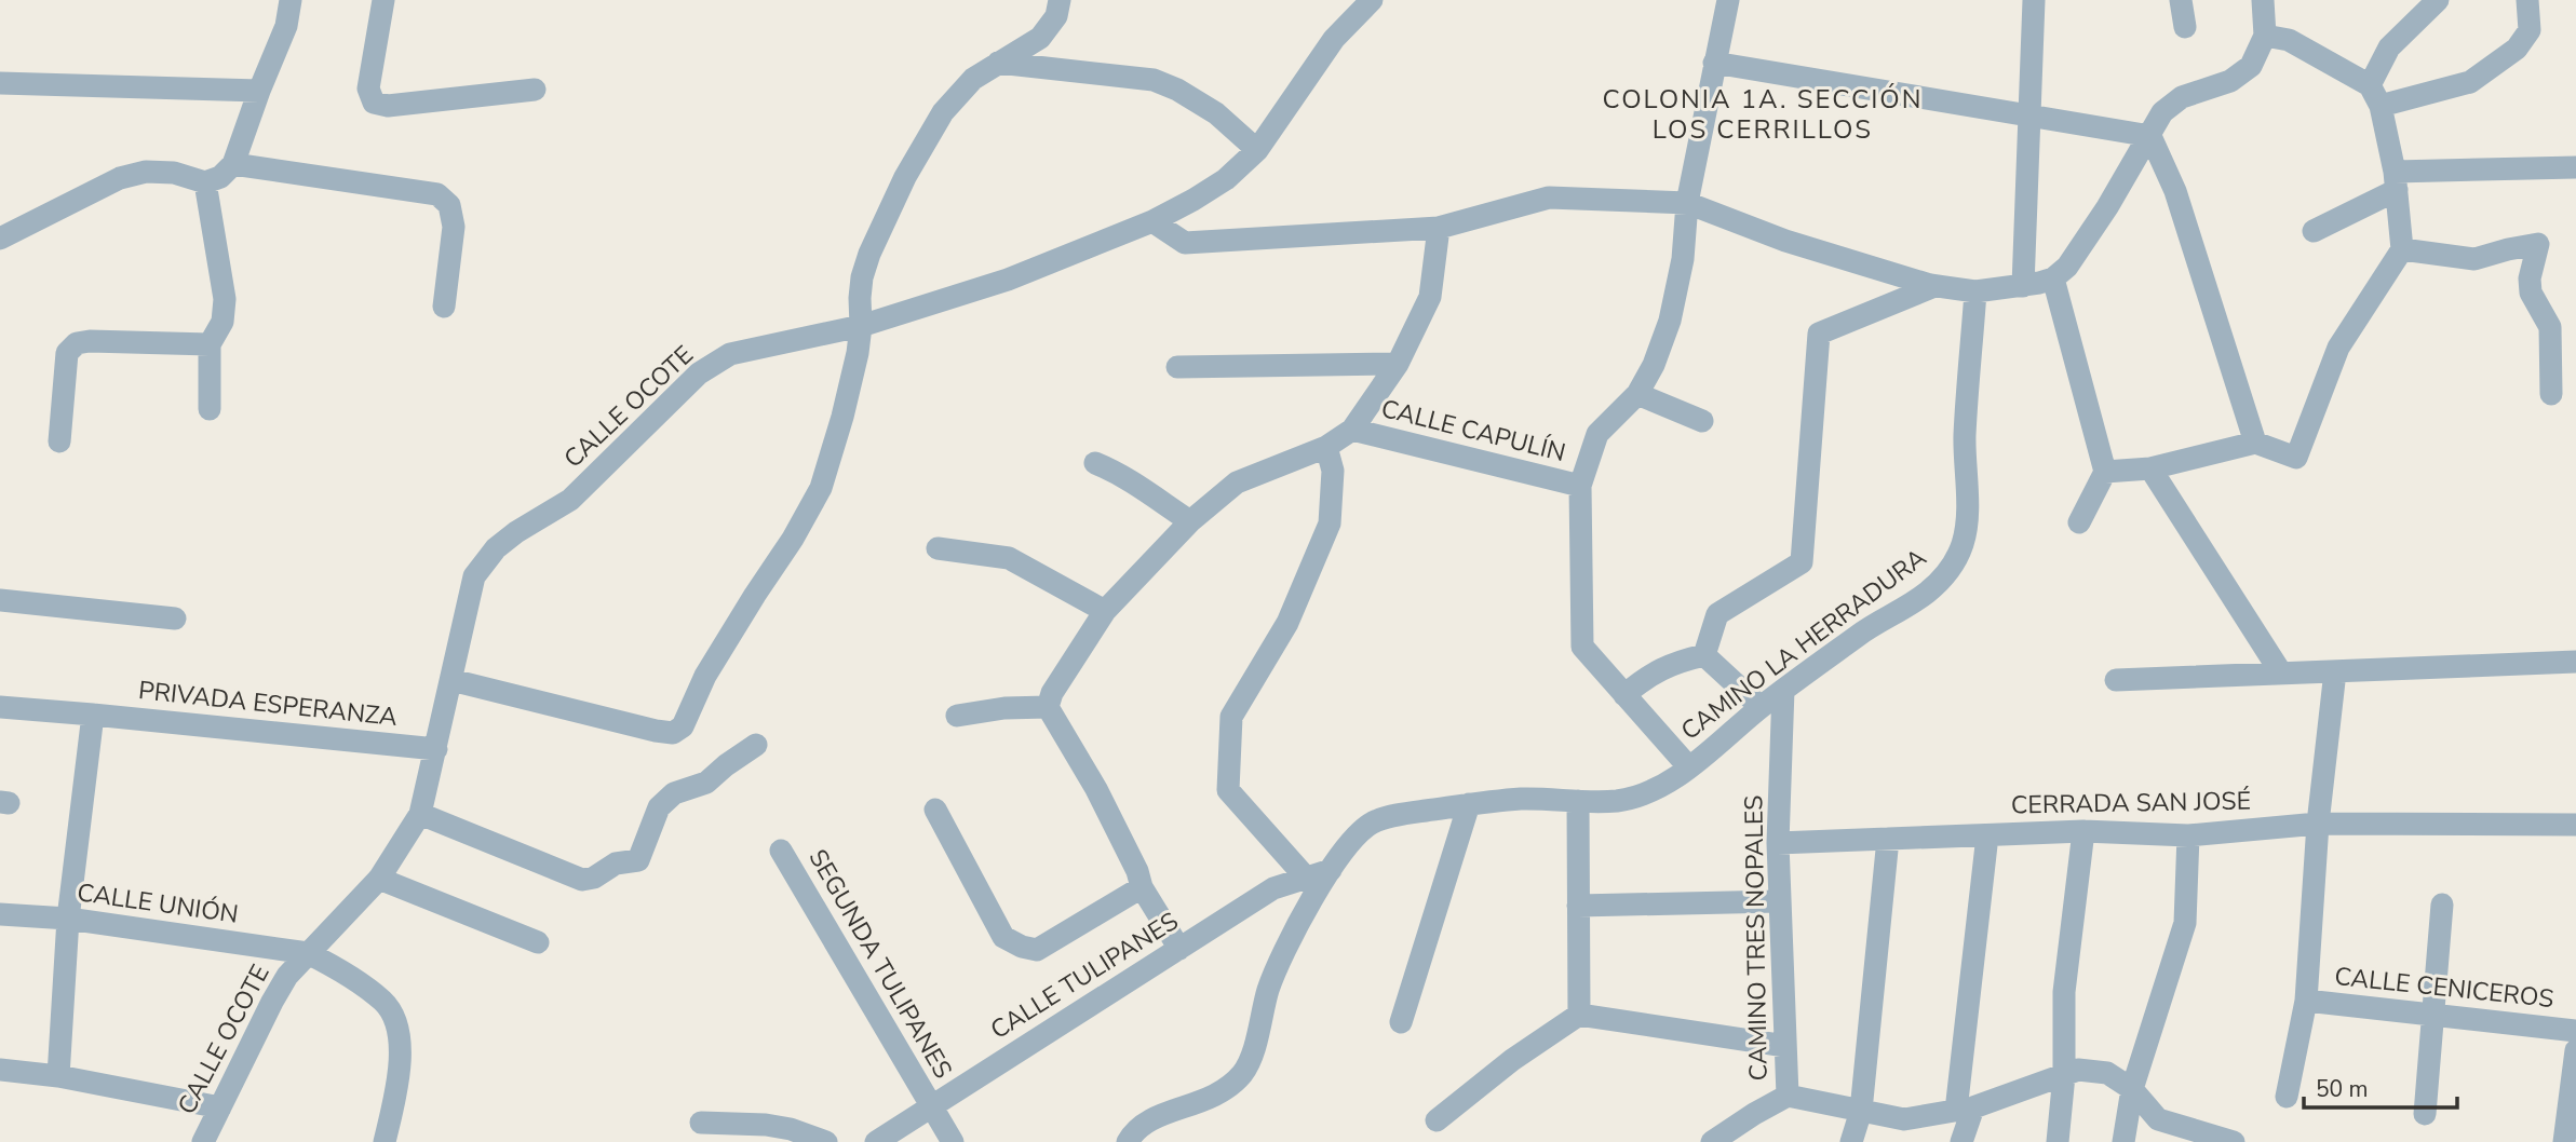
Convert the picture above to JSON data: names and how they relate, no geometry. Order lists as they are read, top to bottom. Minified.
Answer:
{"streets":{"street":["CALLE OCOTE","CALLE CAPULÍN","CAMINO LA HERRADURA","PRIVADA ESPERANZA","CERRADA SAN JOSÉ","CALLE UNIÓN","CAMINO TRES NOPALES","SEGUNDA TULIPANES","CALLE TULIPANES","CALLE CENICEROS"]},"crossings":[["CALLE OCOTE","PRIVADA ESPERANZA"],["CALLE OCOTE","CALLE UNIÓN"],["CAMINO LA HERRADURA","CAMINO TRES NOPALES"],["CAMINO LA HERRADURA","CALLE TULIPANES"],["CERRADA SAN JOSÉ","CAMINO TRES NOPALES"],["SEGUNDA TULIPANES","CALLE TULIPANES"]],"districts":["COLONIA 1A. SECCIÓN LOS CERRILLOS"],"scale_bar":"50 m"}
